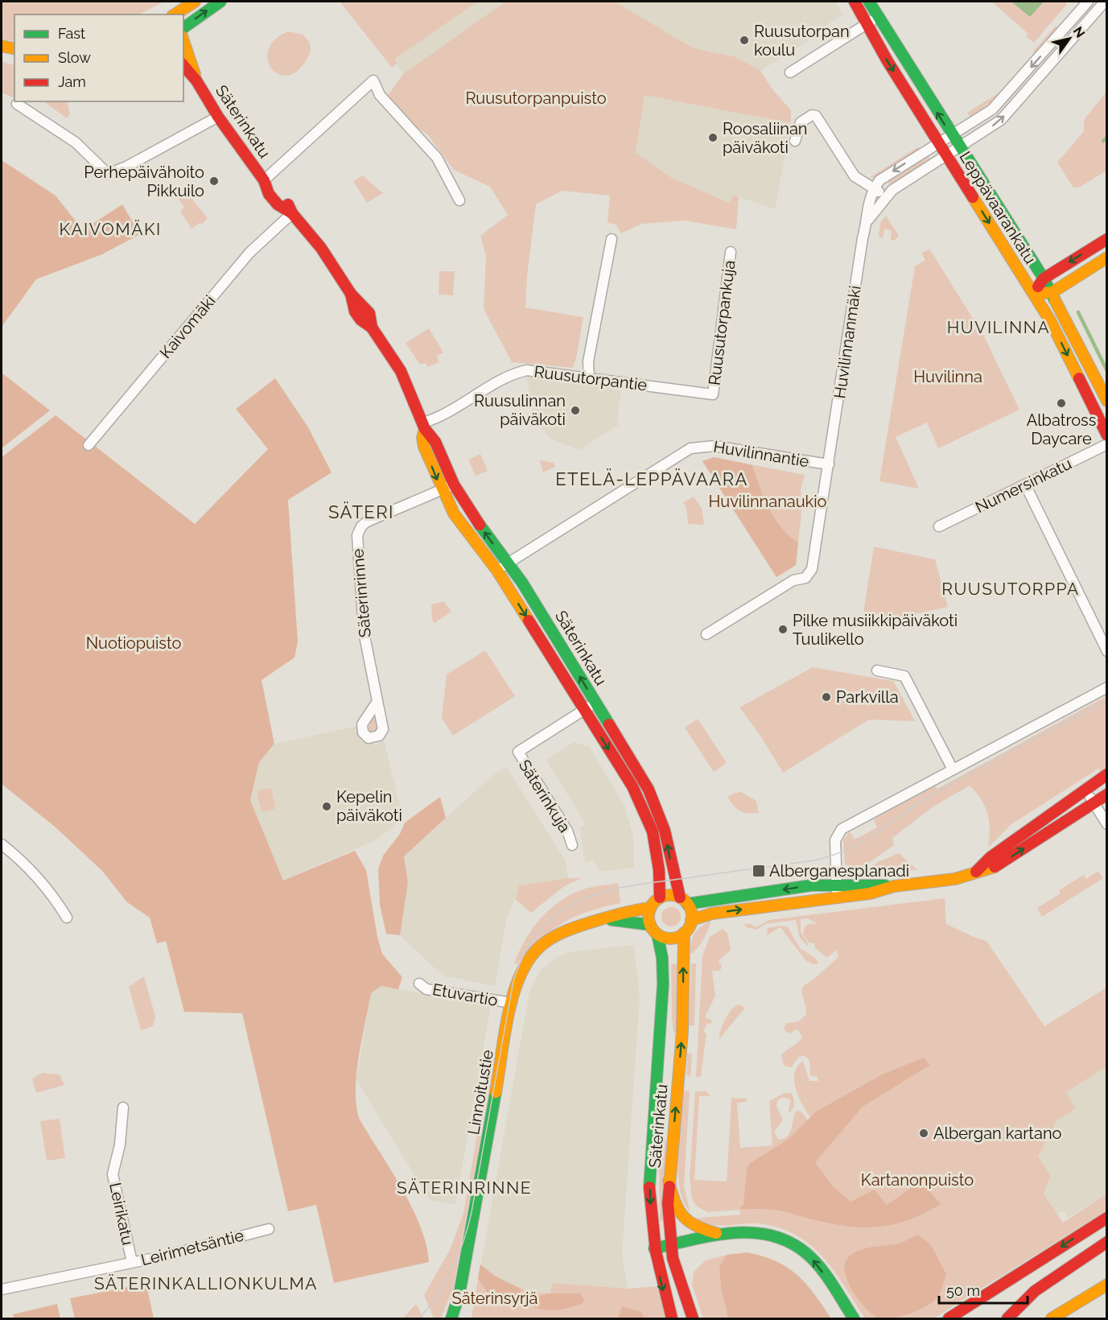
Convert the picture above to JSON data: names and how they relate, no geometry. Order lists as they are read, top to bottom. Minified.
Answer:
{"streets":{"main road":["Säterinkatu","Leppävaarankatu","Linnoitustie"],"street":["Ruusutorpankuja","Kaivomäki","Huvilinnanmäki","Ruusutorpantie","Huvilinnantie","Numersinkatu","Säterinrinne","Säterinkuja","Etuvartio","Leirikatu","Leirimetsäntie"]},"crossings":[["Säterinkatu","Kaivomäki"],["Säterinkatu","Ruusutorpantie"],["Säterinkatu","Huvilinnantie"],["Säterinkatu","Säterinrinne"],["Säterinkatu","Säterinkuja"],["Säterinkatu","Linnoitustie"],["Leppävaarankatu","Huvilinnanmäki"],["Ruusutorpankuja","Ruusutorpantie"],["Huvilinnanmäki","Huvilinnantie"],["Etuvartio","Linnoitustie"],["Leirikatu","Leirimetsäntie"]],"districts":["KAIVOMÄKI","HUVILINNA","ETELÄ-LEPPÄVAARA","SÄTERI","RUUSUTORPPA","SÄTERINRINNE","SÄTERINKALLIONKULMA"],"parks":["Ruusutorpanpuisto","Huvilinna","Huvilinnanaukio","Nuotiopuisto","Kartanonpuisto","Säterinsyrjä"],"places":{"other":["Ruusutorpan koulu","Roosaliinan päiväkoti","Perhepäivähoito Pikkuilo","Albatross Daycare","Ruusulinnan päiväkoti","Pilke musiikkipäiväkoti Tuulikello","Parkvilla","Kepelin päiväkoti","Albergan kartano"],"transit":["Alberganesplanadi"]},"legend":["Fast","Slow","Jam"],"scale_bar":"50 m","north":"top right"}
